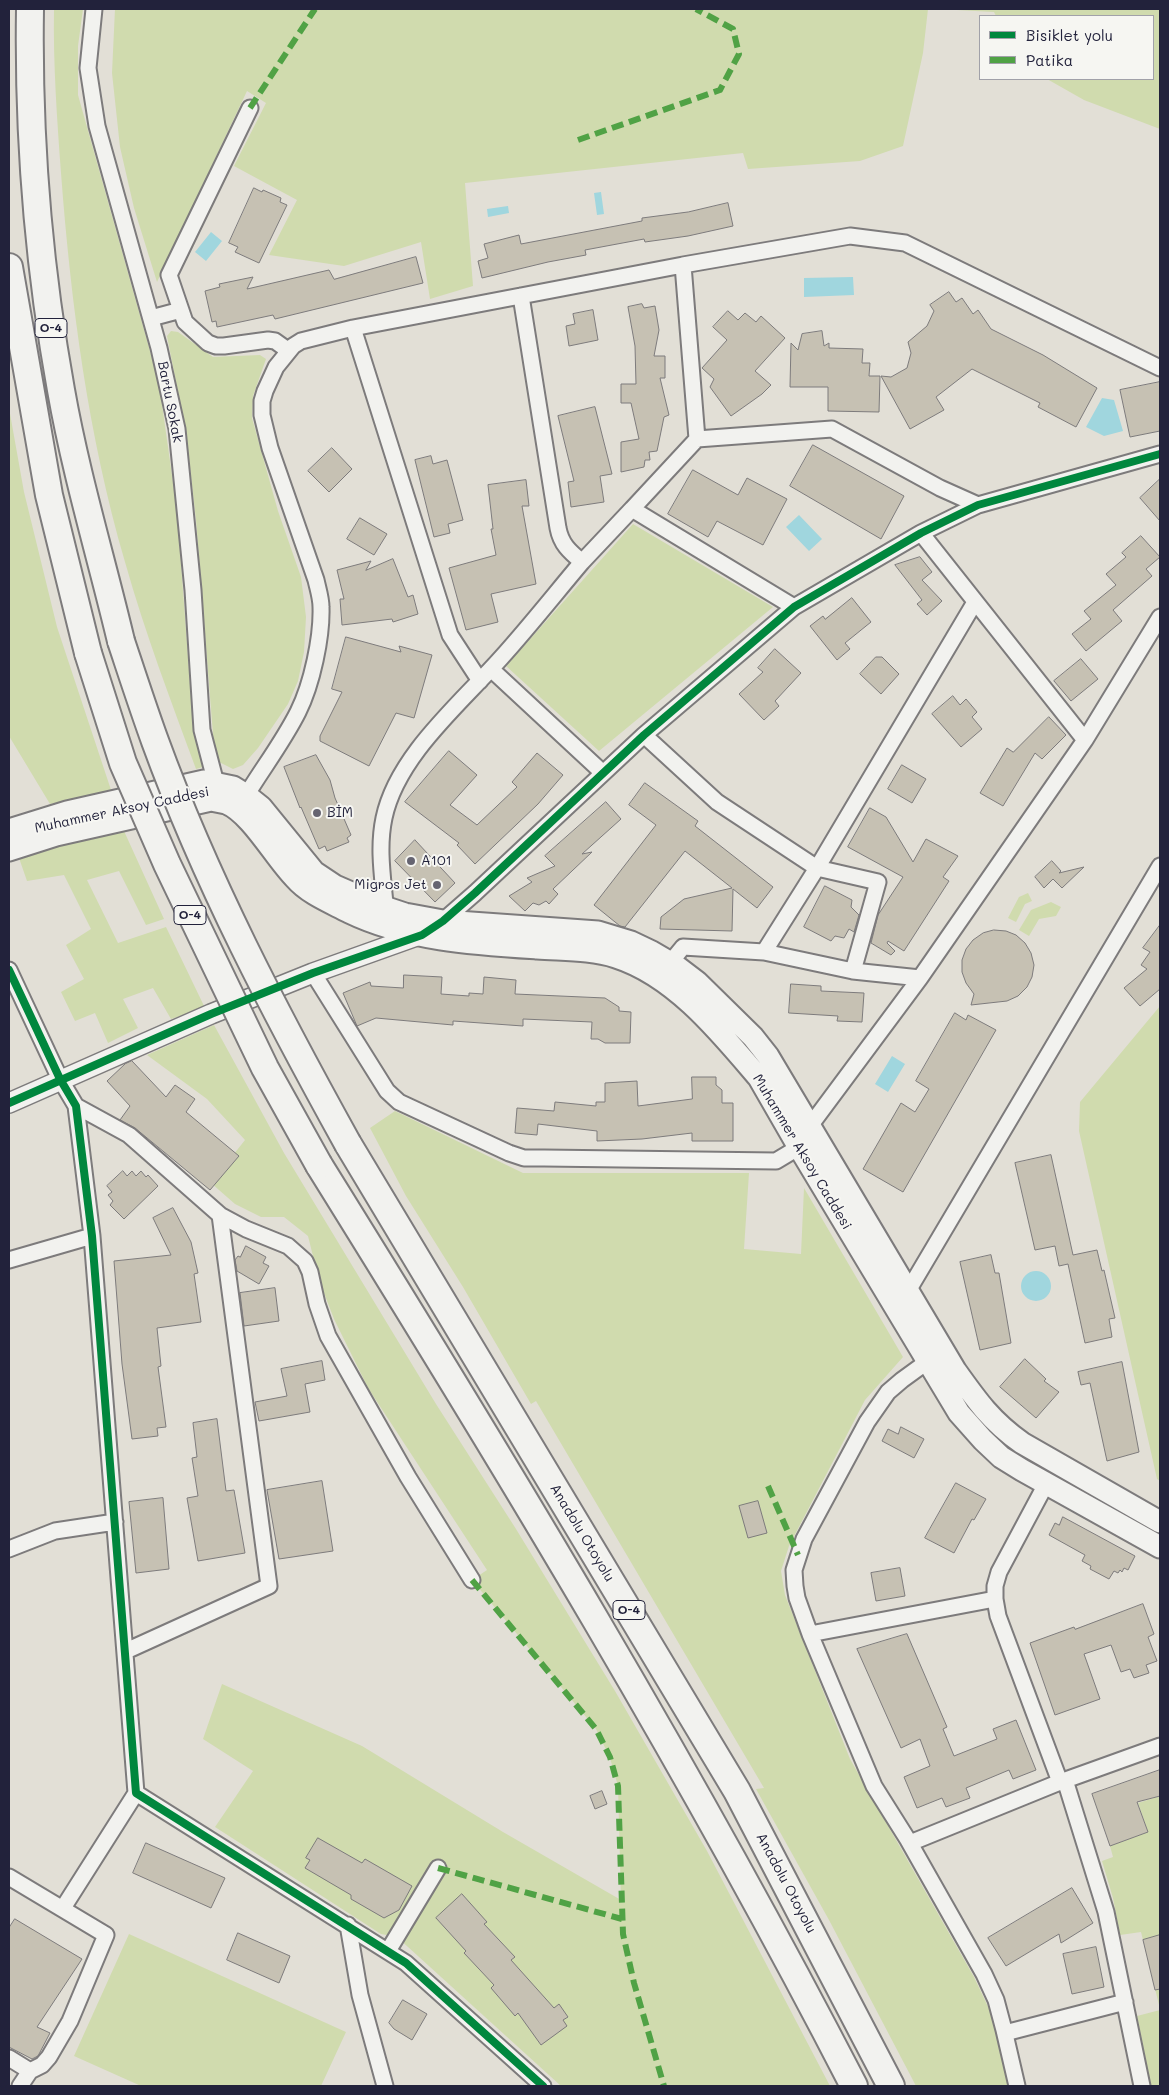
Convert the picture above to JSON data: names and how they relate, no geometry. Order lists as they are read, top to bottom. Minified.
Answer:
{"streets":{"highway":["O-4","Anadolu Otoyolu"],"main road":["Muhammer Aksoy Caddesi"],"street":["Bartu Sokak"]},"crossings":[["Bartu Sokak","Muhammer Aksoy Caddesi"]],"places":["BİM","A101","Migros Jet"],"legend":["Bisiklet yolu","Patika"]}
